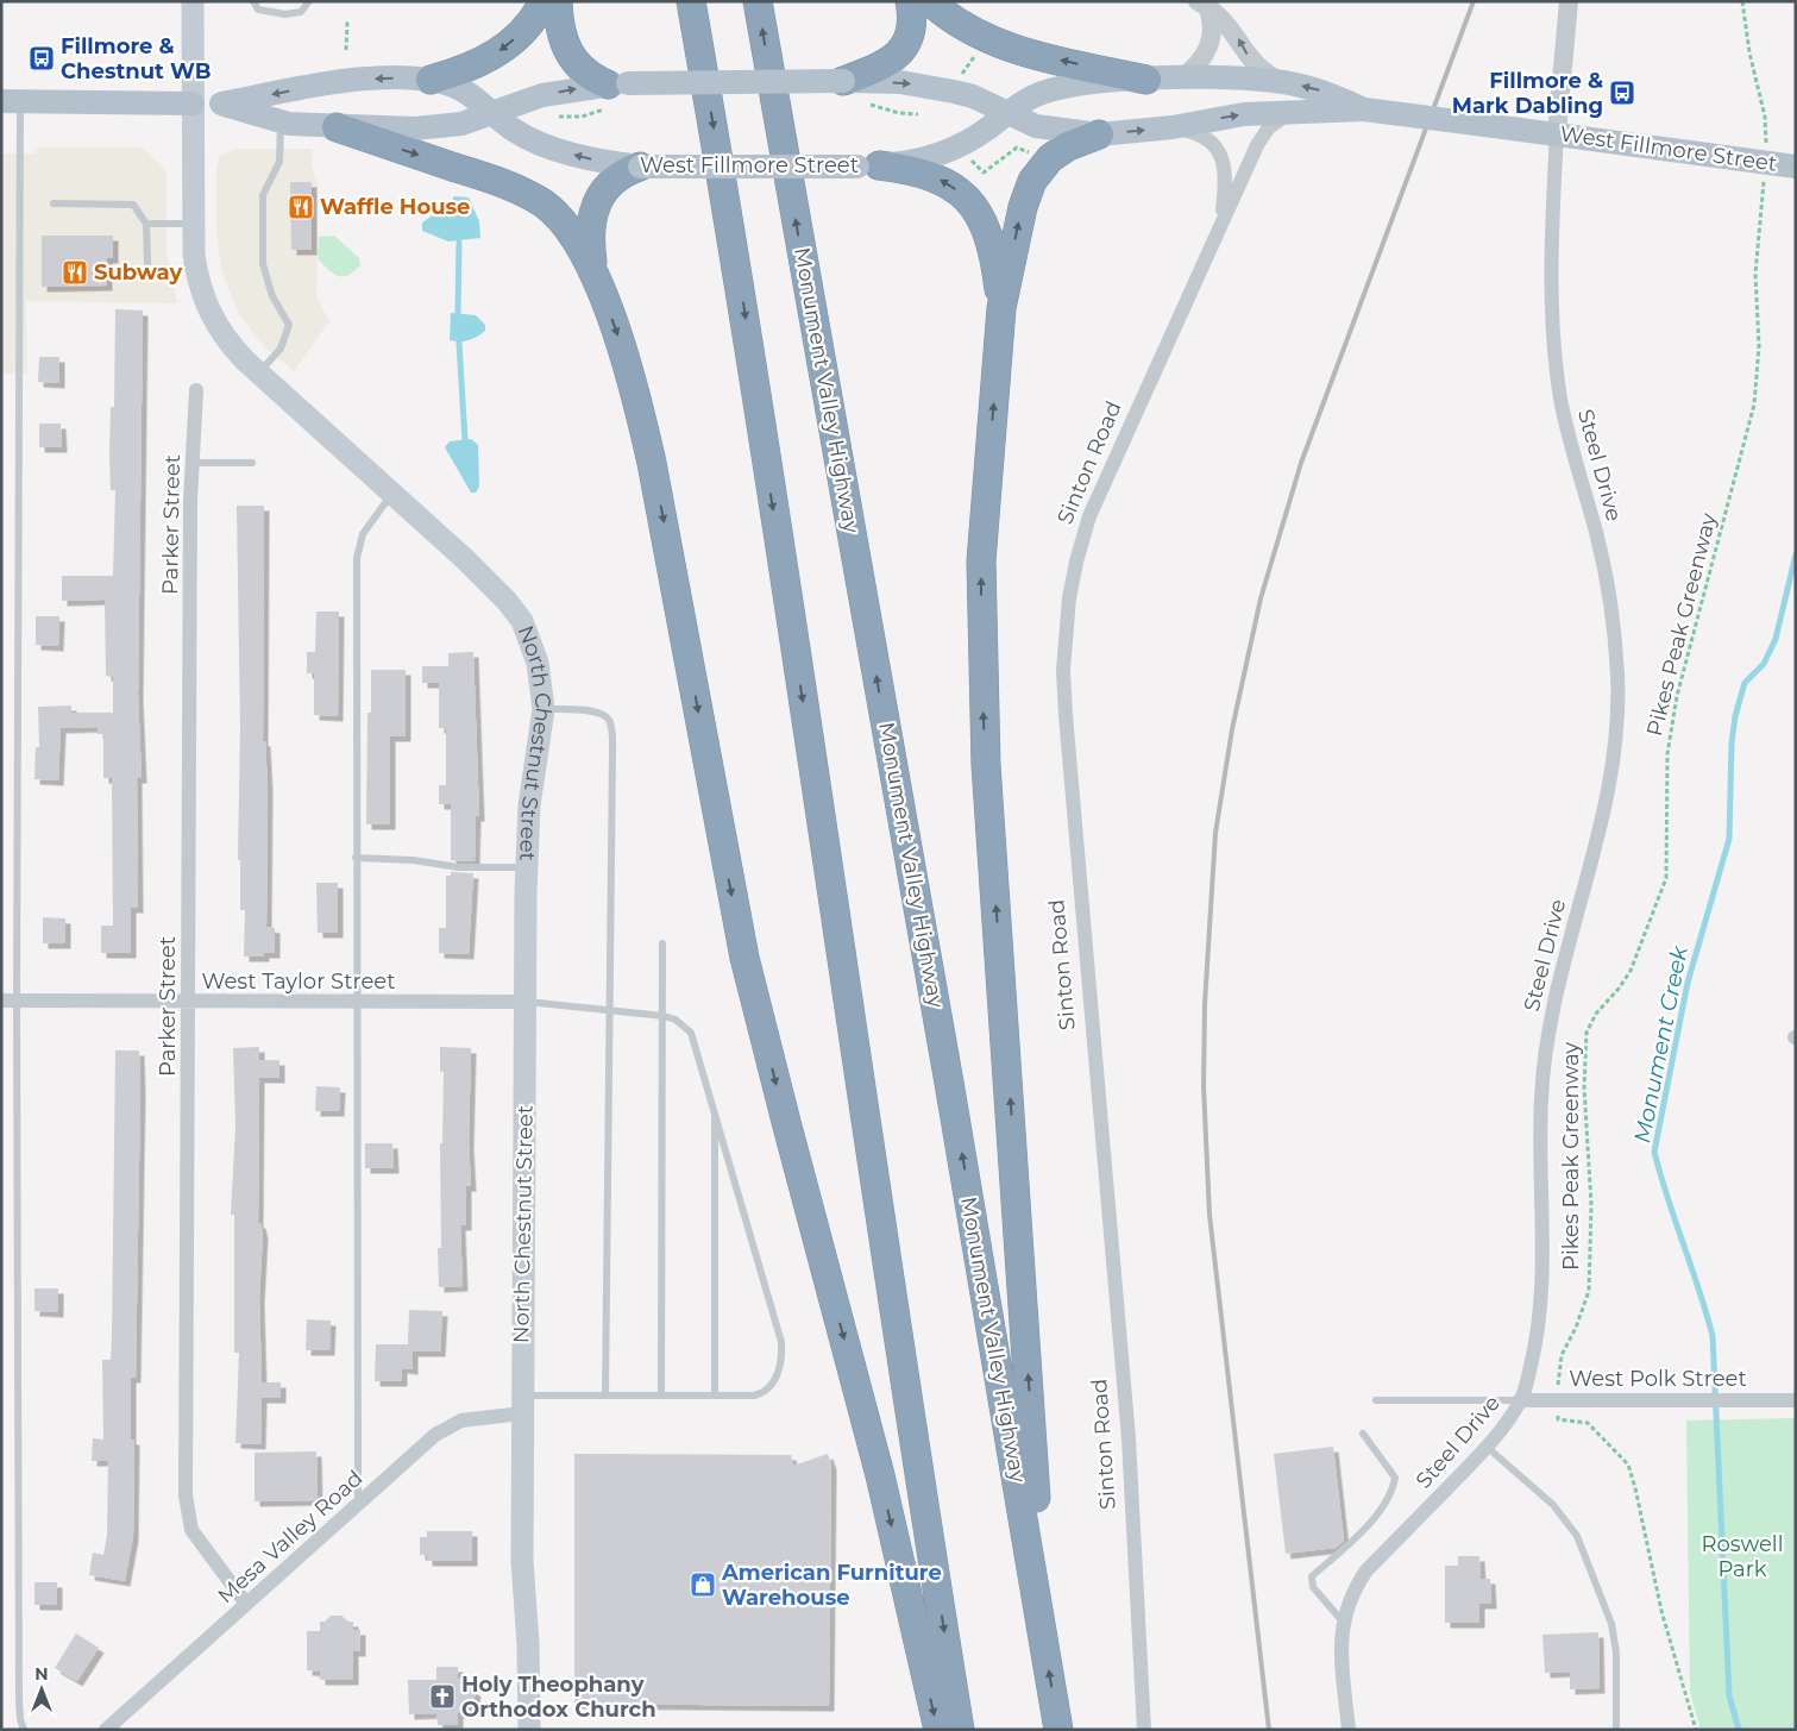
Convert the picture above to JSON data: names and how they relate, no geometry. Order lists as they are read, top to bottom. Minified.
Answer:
{"streets":{"highway":["Monument Valley Highway"],"main road":["West Fillmore Street","North Chestnut Street"],"street":["Sinton Road","Steel Drive","Parker Street","West Taylor Street","West Polk Street","Mesa Valley Road"],"path":["Pikes Peak Greenway"]},"crossings":[["West Fillmore Street","Sinton Road"],["West Fillmore Street","Steel Drive"],["West Fillmore Street","North Chestnut Street"],["Steel Drive","West Polk Street"],["Parker Street","West Taylor Street"],["Parker Street","Mesa Valley Road"],["North Chestnut Street","West Taylor Street"],["North Chestnut Street","Mesa Valley Road"]],"water":["Monument Creek"],"parks":["Roswell Park"],"places":{"bus stop":["Fillmore & Chestnut WB","Fillmore & Mark Dabling"],"restaurant":["Waffle House","Subway"],"shop":["American Furniture Warehouse"],"church":["Holy Theophany Orthodox Church"]},"north":"top"}
